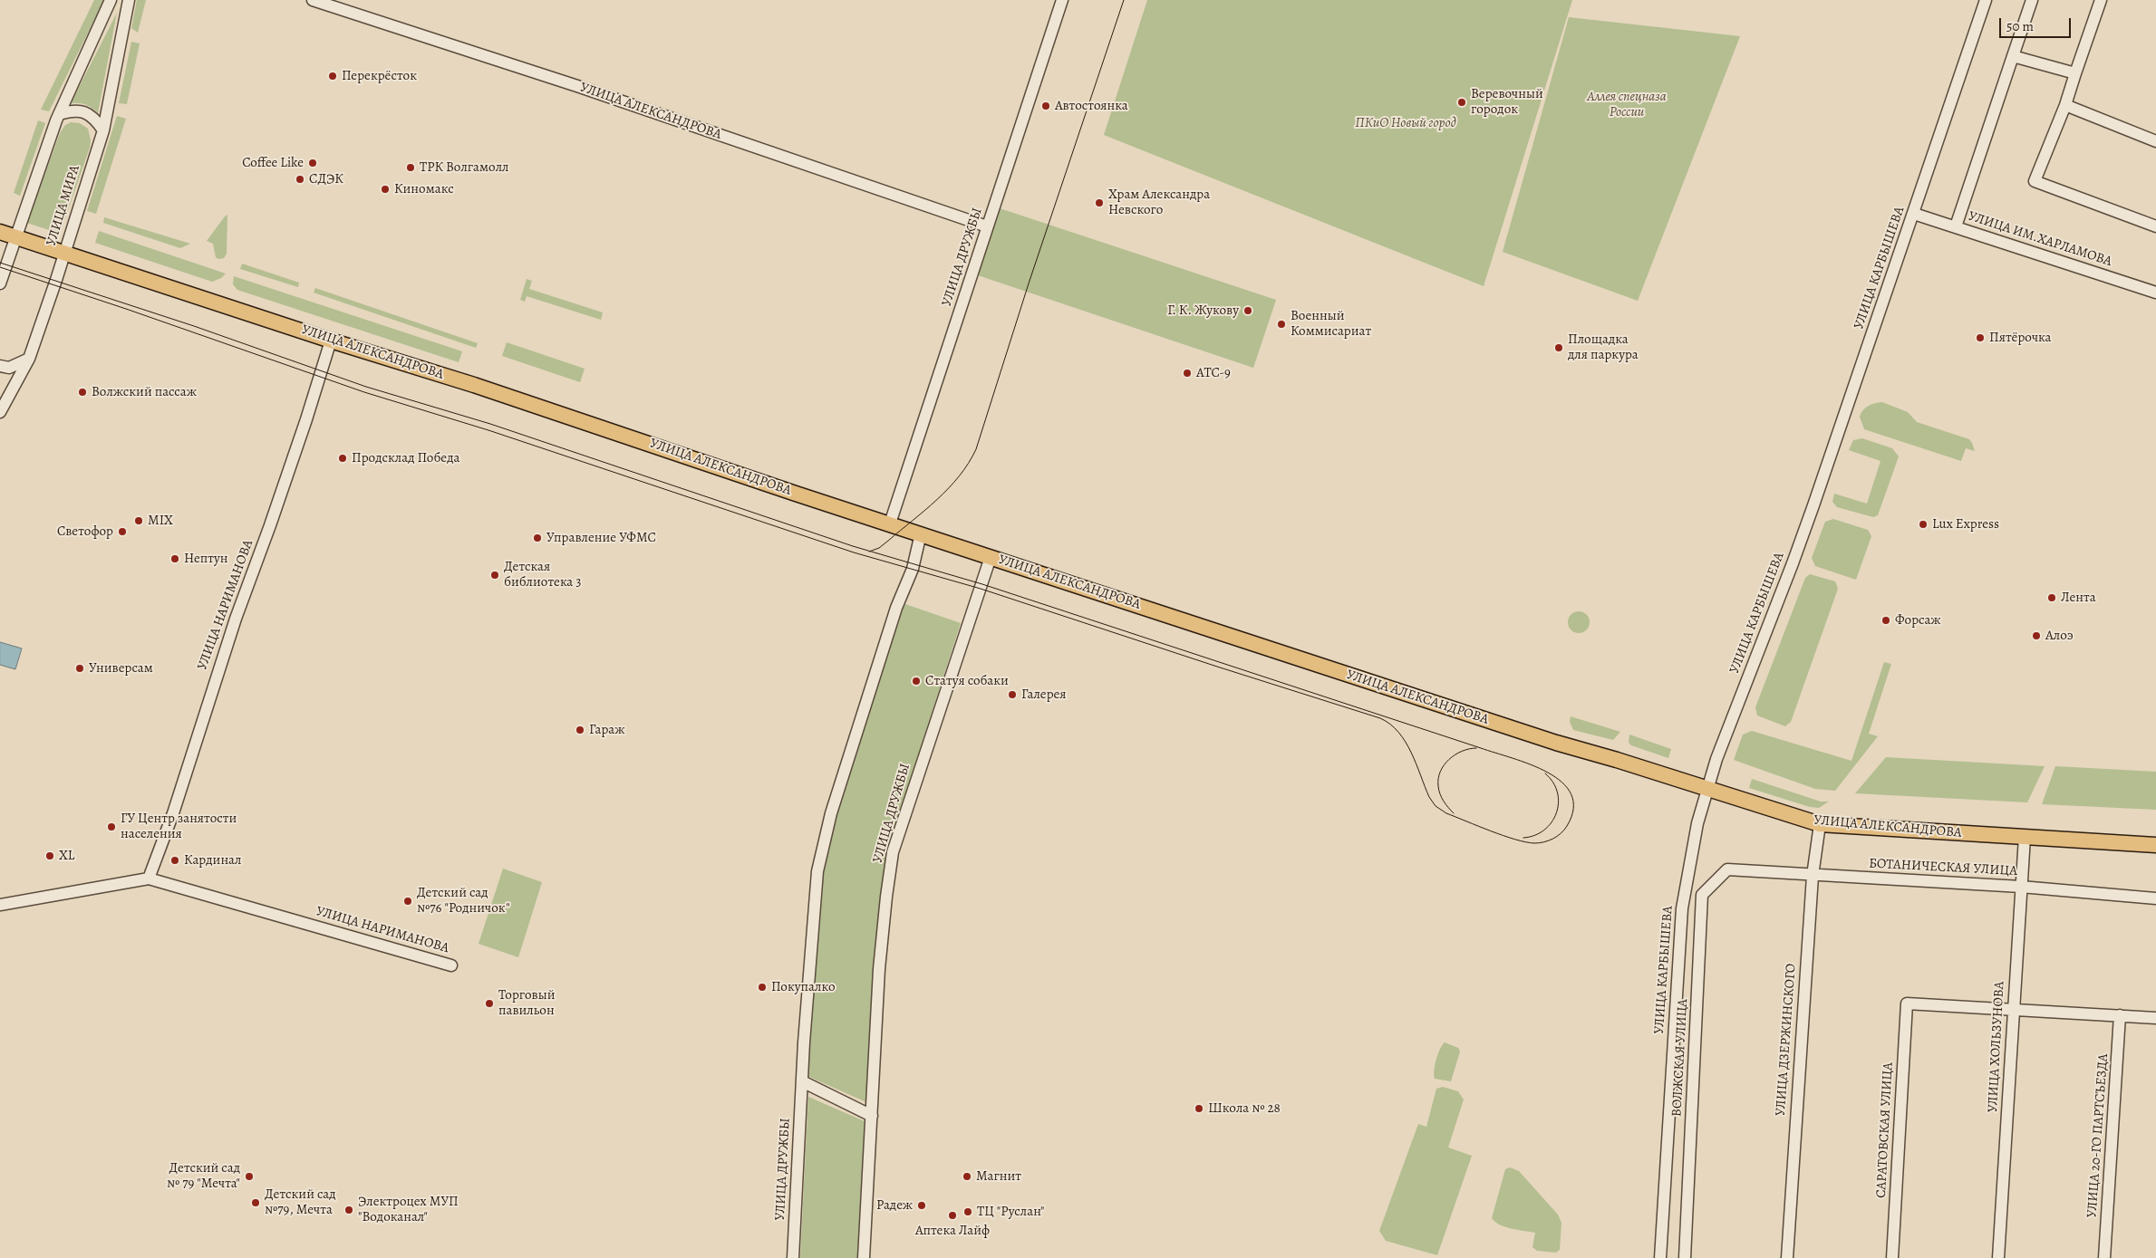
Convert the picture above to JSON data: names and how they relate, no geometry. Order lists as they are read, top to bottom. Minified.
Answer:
{"streets":{"main road":["УЛИЦА АЛЕКСАНДРОВА"],"street":["УЛИЦА МИРА","УЛИЦА ИМ.ХАРЛАМОВА","УЛИЦА ДРУЖБЫ","УЛИЦА КАРБЫШЕВА","УЛИЦА НАРИМАНОВА","БОТАНИЧЕСКАЯ УЛИЦА","УЛИЦА ДЗЕРЖИНСКОГО","УЛИЦА ХОЛЬЗУНОВА","ВОЛЖСКАЯ УЛИЦА","САРАТОВСКАЯ УЛИЦА","УЛИЦА 20-ГО ПАРТСЪЕЗДА"]},"crossings":[["УЛИЦА АЛЕКСАНДРОВА","УЛИЦА МИРА"],["УЛИЦА АЛЕКСАНДРОВА","УЛИЦА ДРУЖБЫ"],["УЛИЦА АЛЕКСАНДРОВА","УЛИЦА КАРБЫШЕВА"],["УЛИЦА АЛЕКСАНДРОВА","УЛИЦА НАРИМАНОВА"],["УЛИЦА АЛЕКСАНДРОВА","УЛИЦА ДЗЕРЖИНСКОГО"],["УЛИЦА АЛЕКСАНДРОВА","УЛИЦА ХОЛЬЗУНОВА"],["УЛИЦА ИМ.ХАРЛАМОВА","УЛИЦА КАРБЫШЕВА"],["БОТАНИЧЕСКАЯ УЛИЦА","УЛИЦА ДЗЕРЖИНСКОГО"],["БОТАНИЧЕСКАЯ УЛИЦА","УЛИЦА ХОЛЬЗУНОВА"],["БОТАНИЧЕСКАЯ УЛИЦА","ВОЛЖСКАЯ УЛИЦА"],["УЛИЦА ХОЛЬЗУНОВА","САРАТОВСКАЯ УЛИЦА"]],"parks":["Аллея спецназа России","ПКиО Новый город"],"places":["Перекрёсток","Веревочный городок","Автостоянка","Coffee Like","ТРК Волгамолл","СДЭК","Киномакс","Храм Александра Невского","Г. К. Жукову","Военный Коммисариат","Пятёрочка","Площадка для паркура","АТС-9","Волжский пассаж","Продсклад Победа","MIX","Lux Express","Светофор","Управление УФМС","Нептун","Детская библиотека 3","Лента","Форсаж","Алоэ","Универсам","Статуя собаки","Галерея","Гараж","ГУ Центр занятости населения","XL","Кардинал","Детский сад №76 \"Родничок\"","Покупалко","Торговый павильон","Школа № 28","Детский сад № 79 \"Мечта\"","Магнит","Детский сад №79, Мечта","Радеж","Электроцех МУП \"Водоканал\"","ТЦ \"Руслан\"","Аптека Лайф"],"scale_bar":"50 m"}
